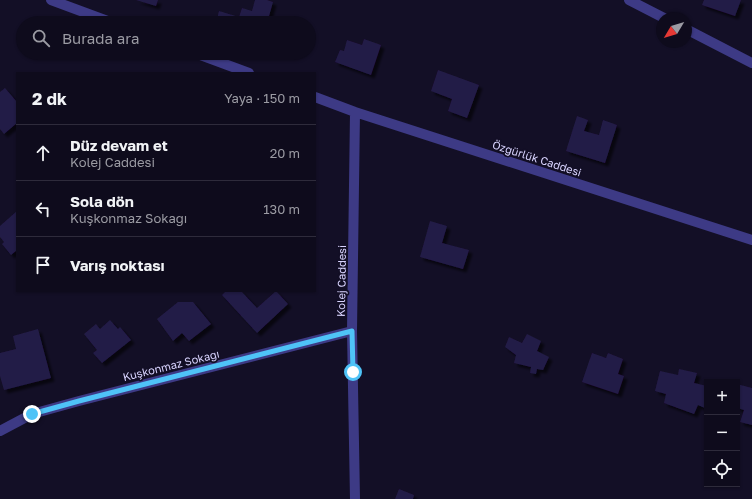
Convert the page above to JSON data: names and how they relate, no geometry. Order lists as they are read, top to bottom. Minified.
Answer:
{"streets":{"street":["Özgürlük Caddesi","Kolej Caddesi","Kuşkonmaz Sokağı"]},"crossings":[["Özgürlük Caddesi","Kolej Caddesi"],["Kolej Caddesi","Kuşkonmaz Sokağı"]],"north":"bottom left","page":{"search":"Burada ara","heading":["2 dk","Yaya · 150 m"],"list":[["Düz devam et","Kolej Caddesi","20 m"],["Sola dön","Kuşkonmaz Sokağı","130 m"],"Varış noktası"],"map_buttons":["+","−"]}}
